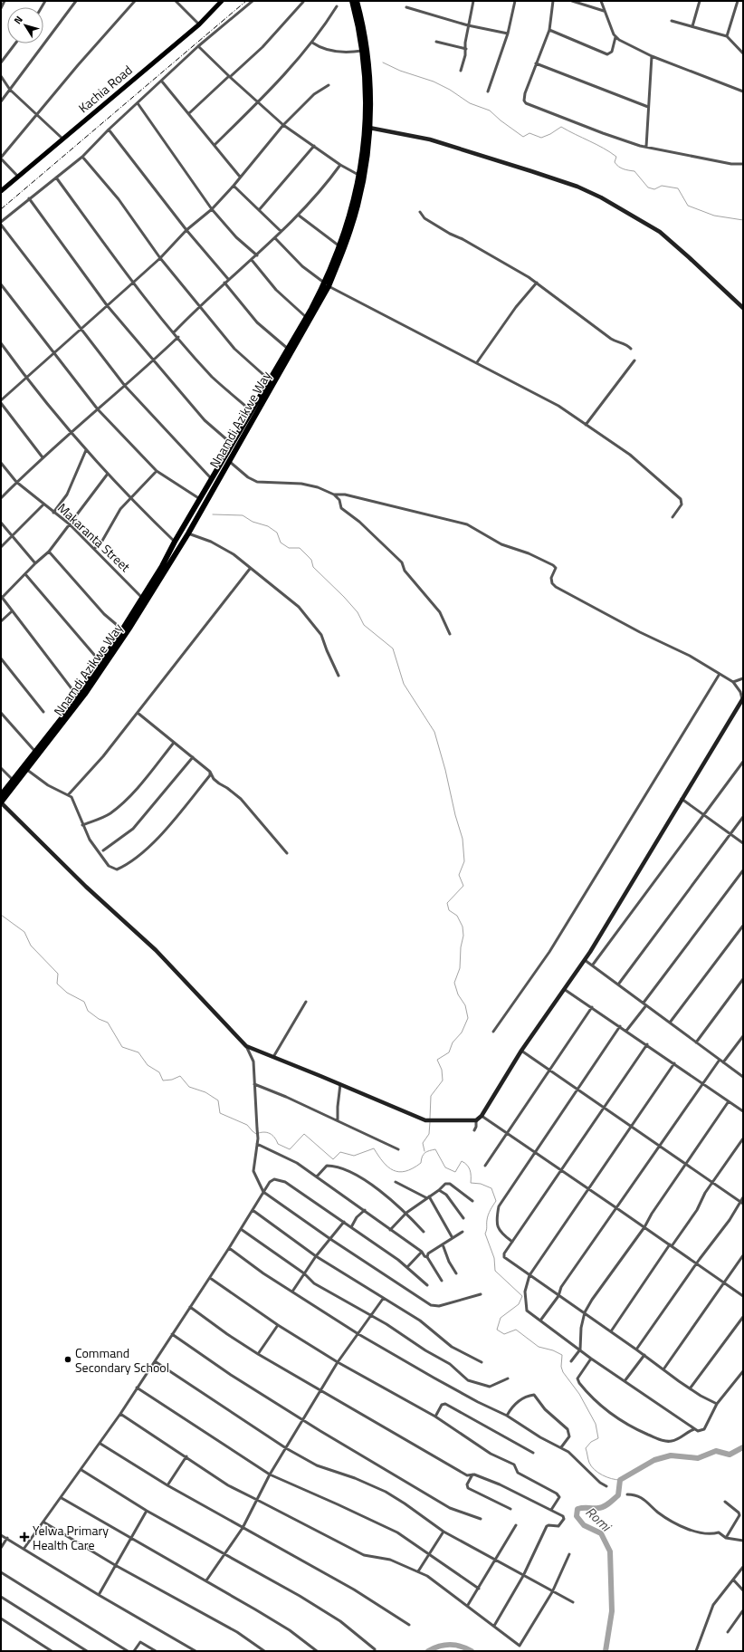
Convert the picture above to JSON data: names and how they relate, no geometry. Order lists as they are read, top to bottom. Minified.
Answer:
{"streets":{"highway":["Nnamdi Azikwe Way"],"main road":["Kachia Road"],"street":["Makaranta Street"]},"crossings":[["Nnamdi Azikwe Way","Makaranta Street"]],"water":["Romi"],"places":{"other":["Command Secondary School"],"health":["Yelwa Primary Health Care"]},"north":"top left"}
